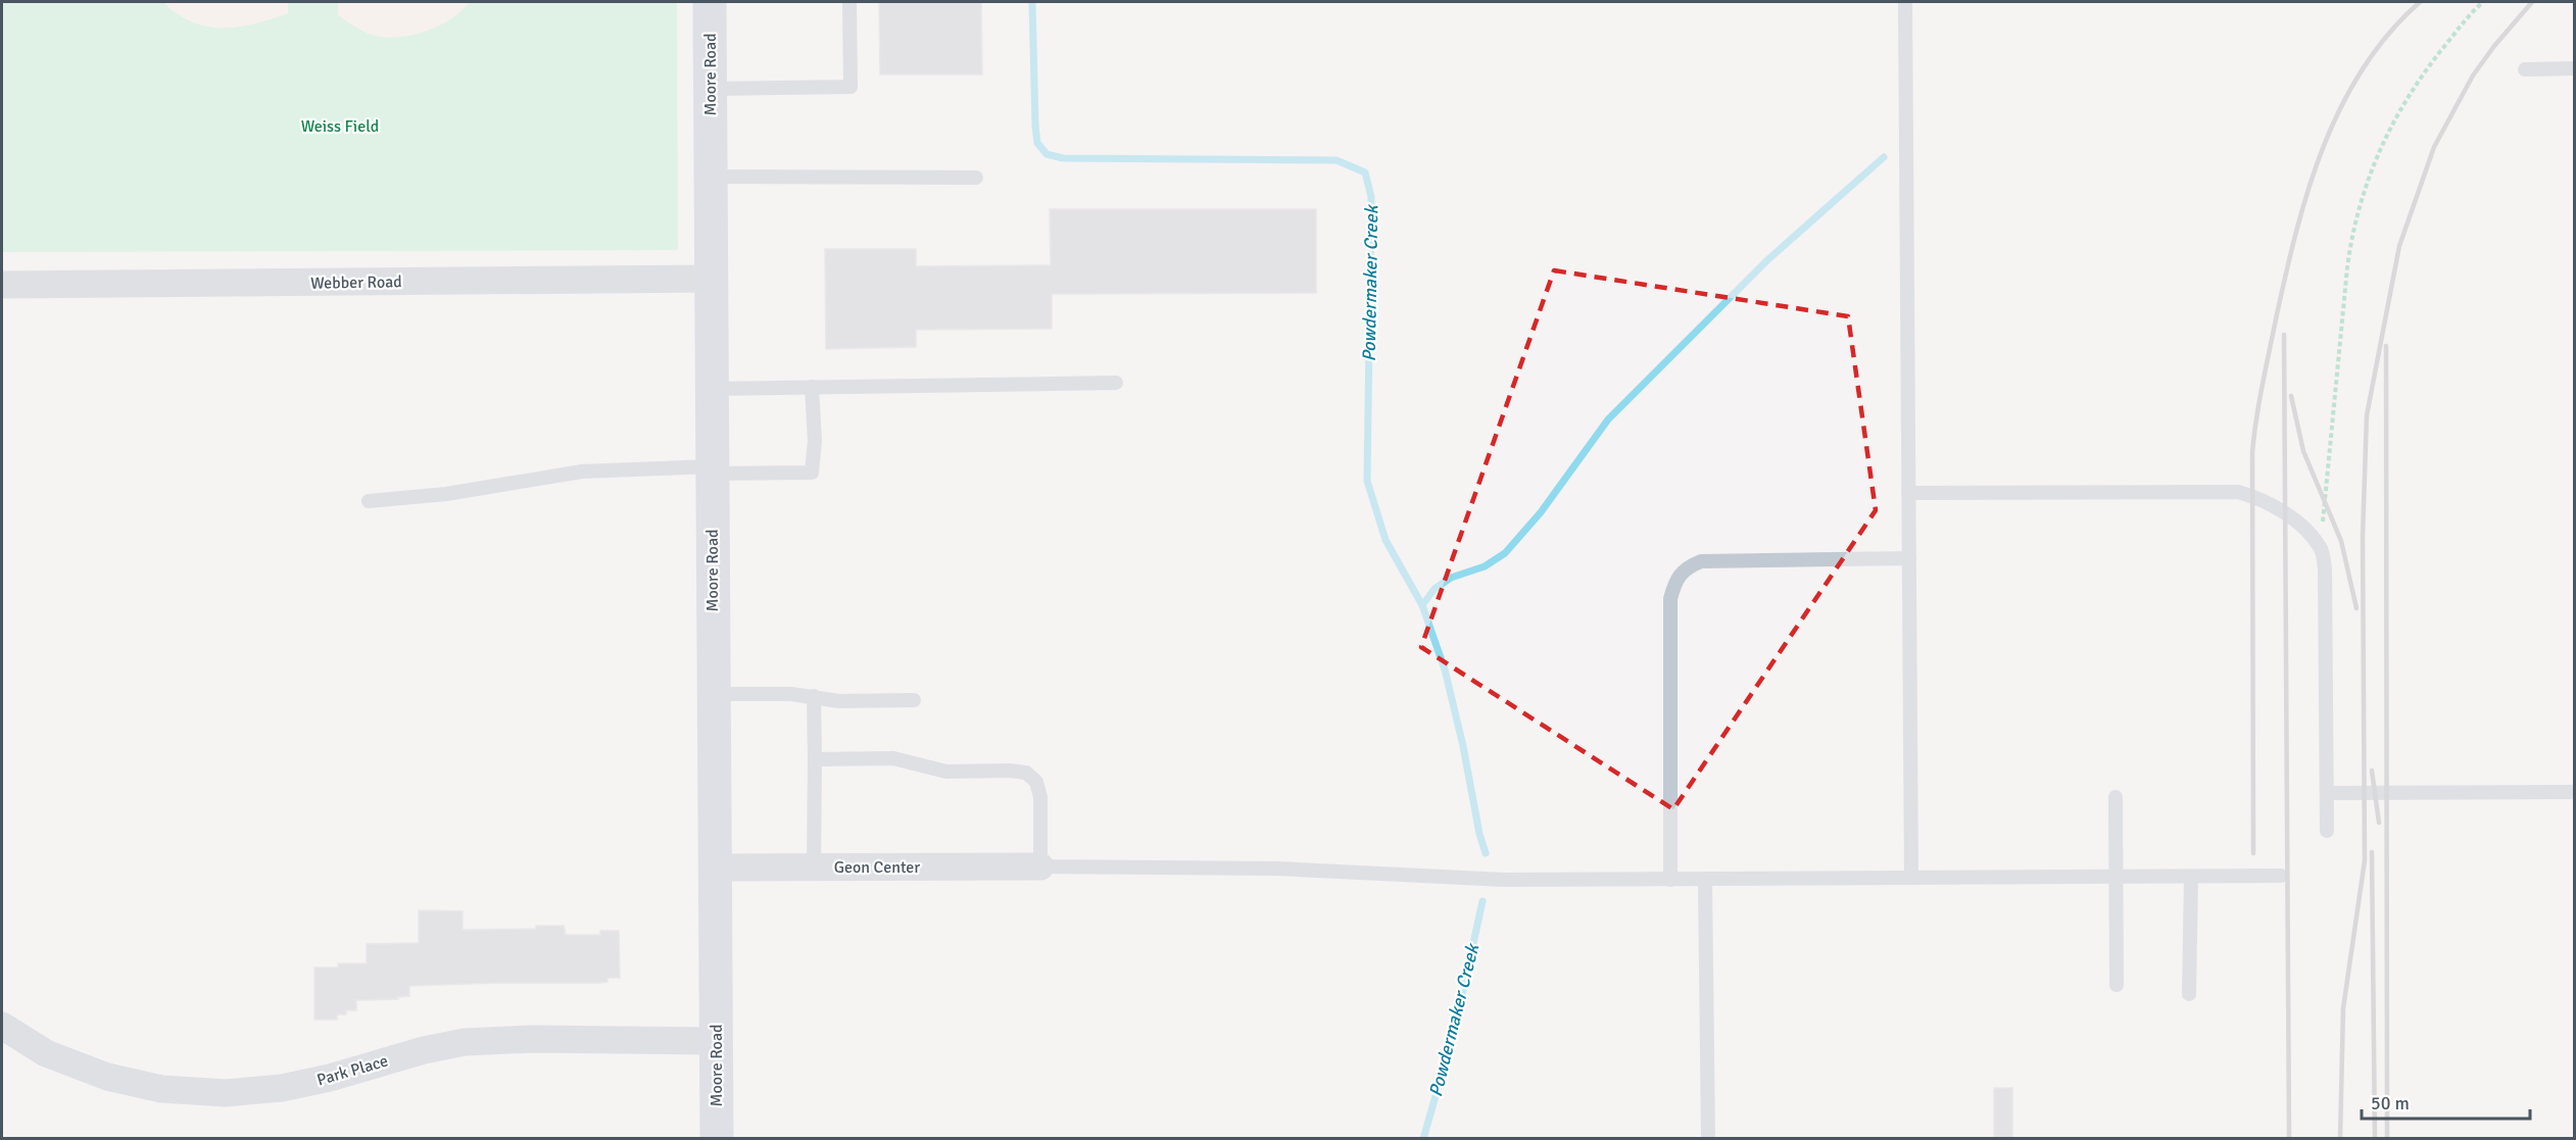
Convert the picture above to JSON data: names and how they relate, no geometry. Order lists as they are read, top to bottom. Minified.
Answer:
{"streets":{"street":["Moore Road","Webber Road","Geon Center","Park Place"]},"crossings":[["Moore Road","Webber Road"],["Moore Road","Geon Center"],["Moore Road","Park Place"]],"water":["Powdermaker Creek"],"parks":["Weiss Field"],"scale_bar":"50 m"}
